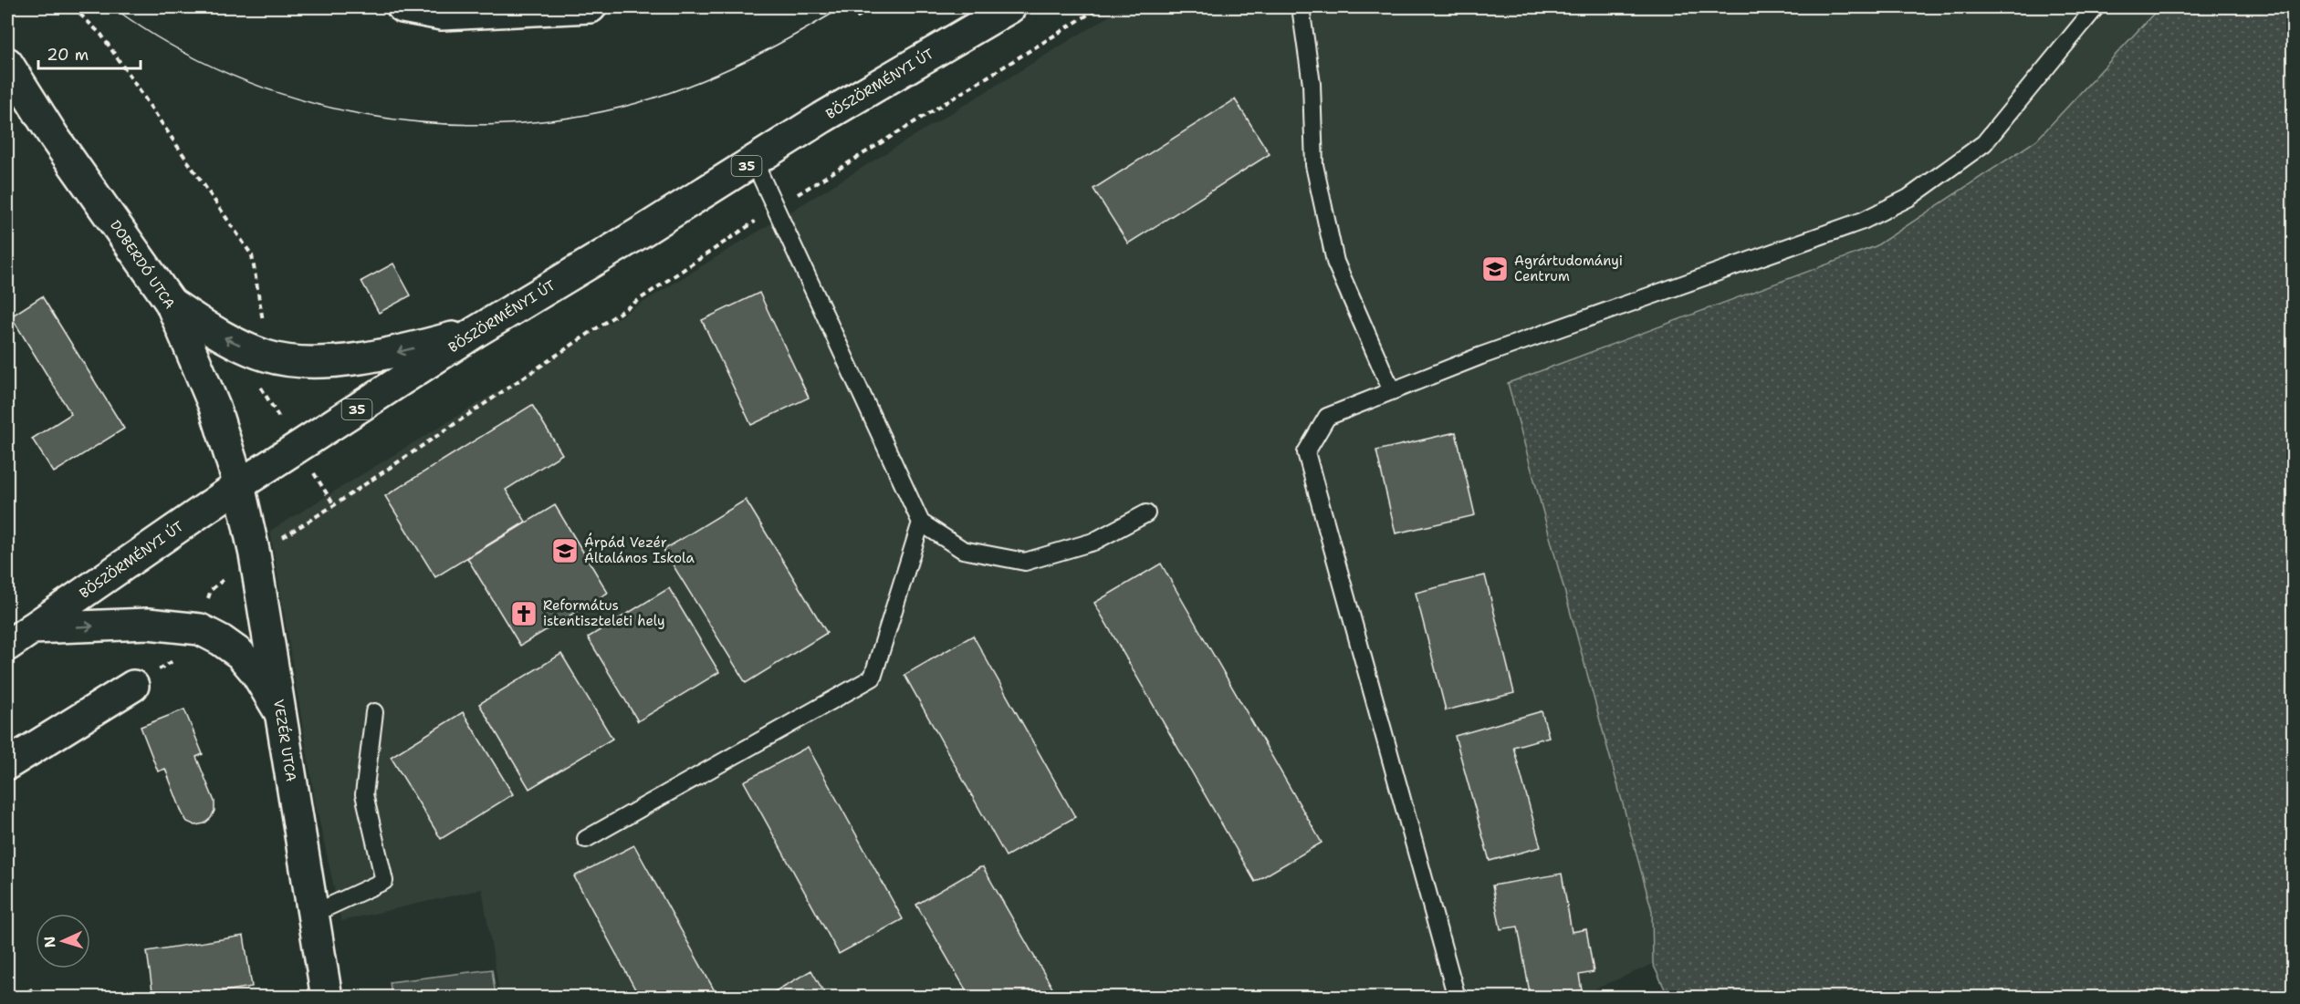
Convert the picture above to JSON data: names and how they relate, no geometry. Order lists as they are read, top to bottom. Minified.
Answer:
{"streets":{"main road":["BÖSZÖRMÉNYI ÚT","35","DOBERDÓ UTCA","VEZÉR UTCA"]},"crossings":[["BÖSZÖRMÉNYI ÚT","DOBERDÓ UTCA"],["BÖSZÖRMÉNYI ÚT","VEZÉR UTCA"],["DOBERDÓ UTCA","VEZÉR UTCA"]],"places":{"school or university":["Agrártudományi Centrum","Árpád Vezér Általános Iskola"],"church":["Református istentiszteleti hely"]},"scale_bar":"20 m","north":"left"}
